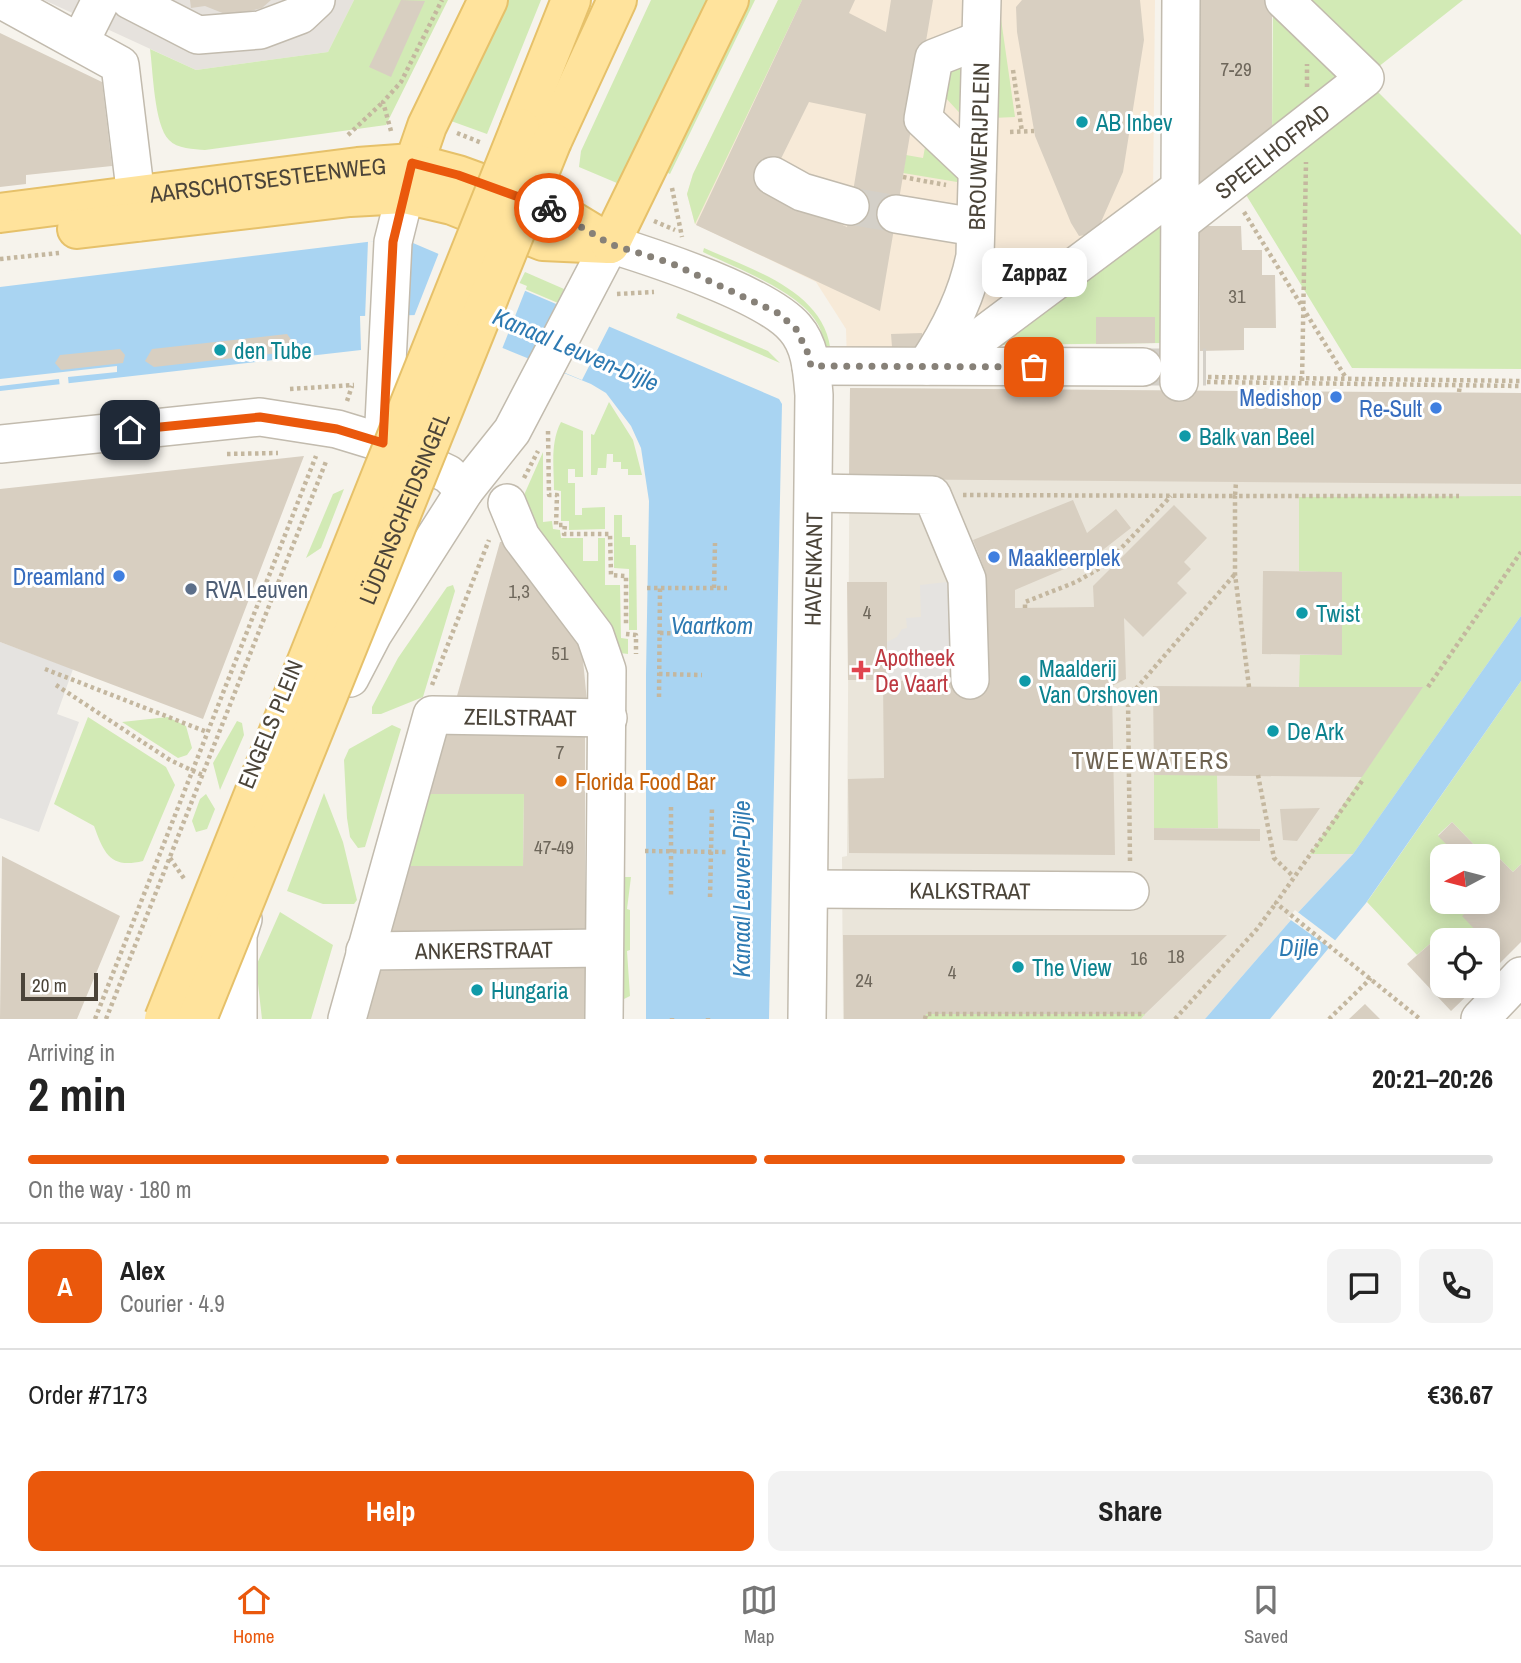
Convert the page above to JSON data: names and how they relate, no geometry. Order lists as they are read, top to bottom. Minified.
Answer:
{"streets":{"main road":["AARSCHOTSESTEENWEG","LÜDENSCHEIDSINGEL"],"street":["BROUWERIJPLEIN","SPEELHOFPAD","HAVENKANT","ZEILSTRAAT","ENGELS PLEIN","KALKSTRAAT","ANKERSTRAAT"]},"crossings":[["BROUWERIJPLEIN","SPEELHOFPAD"],["AARSCHOTSESTEENWEG","HAVENKANT"],["AARSCHOTSESTEENWEG","ENGELS PLEIN"],["HAVENKANT","ENGELS PLEIN"],["HAVENKANT","KALKSTRAAT"],["ZEILSTRAAT","ANKERSTRAAT"]],"districts":["TWEEWATERS"],"water":["Kanaal Leuven-Dijle","Vaartkom","Dijle"],"places":{"other":["AB Inbev","den Tube","Zappaz","Medishop","Re-Sult","Balk van Beel","Maakleerplek","Dreamland","RVA Leuven","Twist","Maalderij Van Orshoven","De Ark","Florida Food Bar","The View","Hungaria"],"health":["Apotheek De Vaart"]},"house_numbers":["7-29","31","1,3","4","51","7","47-49","18","16","4","24"],"scale_bar":"20 m","north":"left","page":{"bubble":"Zappaz","scale":"20 m","heading":["2 min","Arriving in","20:21–20:26"],"panel":["Alex","Courier · 4.9","Order #7173","€36.67"],"bar":"On the way · 180 m","round":"A","buttons":["Help","Share"],"tabs":["Home","Map","Saved"]}}
